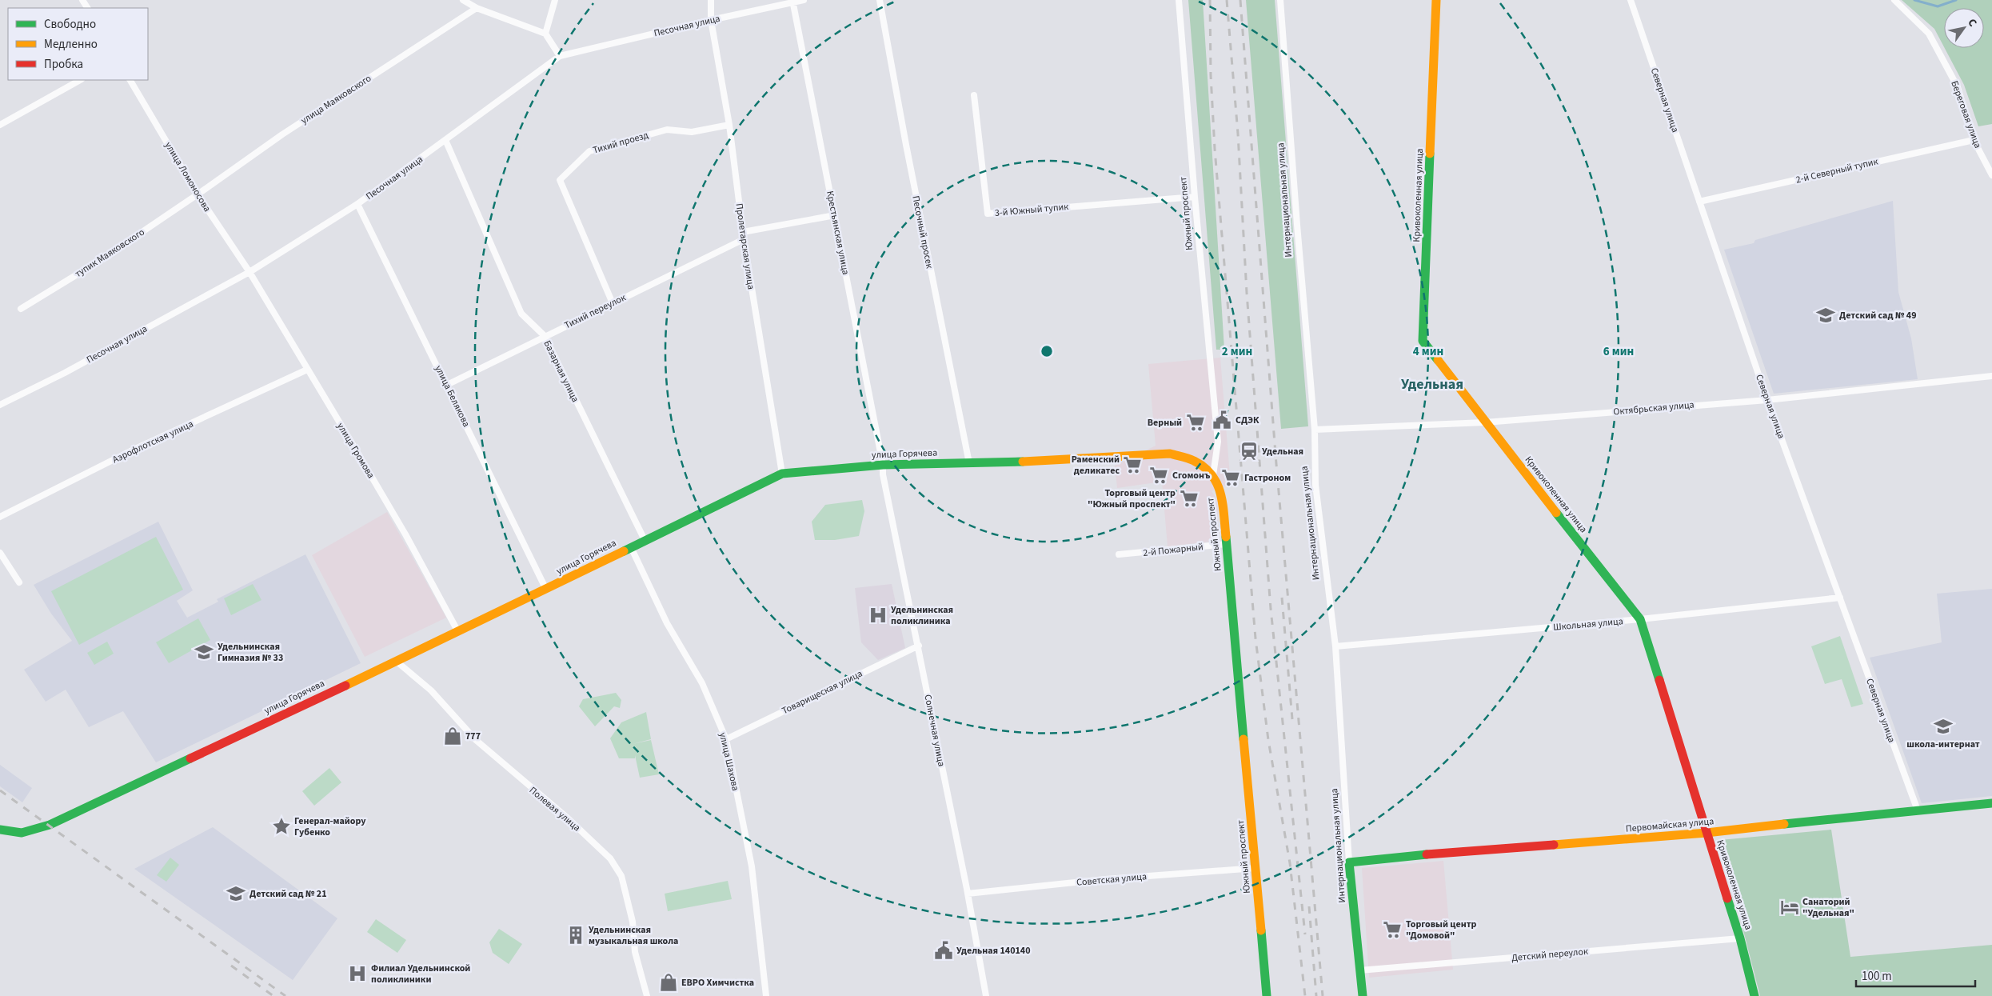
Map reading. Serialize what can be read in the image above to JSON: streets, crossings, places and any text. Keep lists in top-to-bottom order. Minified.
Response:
{"streets":{"main road":["Кривоколенная улица","Интернациональная улица","Южный проспект","улица Горячева","Первомайская улица"],"street":["Песочная улица","улица Маяковского","Северная улица","Береговая улица","Тихий проезд","2-й Северный тупик","улица Ломоносова","3-й Южный тупик","Песочный просек","Крестьянская улица","Пролетарская улица","тупик Маяковского","Тихий переулок","Базарная улица","улица Белякова","Октябрьская улица","Аэрофлотская улица","улица Громова","2-й Пожарный","Школьная улица","Товарищеская улица","Солнечная улица","улица Шахова","Полевая улица","Советская улица","Детский переулок"]},"crossings":[["Песочная улица","улица Ломоносова"],["Песочная улица","Крестьянская улица"],["Песочная улица","Пролетарская улица"],["Песочная улица","Базарная улица"],["Песочная улица","улица Белякова"],["Песочная улица","улица Громова"],["улица Маяковского","улица Ломоносова"],["улица Маяковского","тупик Маяковского"],["Северная улица","2-й Северный тупик"],["Северная улица","Октябрьская улица"],["Северная улица","Школьная улица"],["Северная улица","Первомайская улица"],["Береговая улица","2-й Северный тупик"],["Тихий проезд","Пролетарская улица"],["Тихий проезд","Тихий переулок"],["улица Ломоносова","тупик Маяковского"],["улица Ломоносова","улица Громова"],["Кривоколенная улица","Октябрьская улица"],["Кривоколенная улица","Школьная улица"],["Кривоколенная улица","Первомайская улица"],["Кривоколенная улица","Детский переулок"],["Интернациональная улица","Октябрьская улица"],["Интернациональная улица","Школьная улица"],["Интернациональная улица","Первомайская улица"],["Интернациональная улица","Детский переулок"],["3-й Южный тупик","Южный проспект"],["Южный проспект","улица Горячева"],["Южный проспект","2-й Пожарный"],["Южный проспект","Советская улица"],["Песочный просек","улица Горячева"],["Крестьянская улица","Тихий переулок"],["Крестьянская улица","улица Горячева"],["Крестьянская улица","Солнечная улица"],["Пролетарская улица","Тихий переулок"],["Пролетарская улица","улица Горячева"],["Тихий переулок","Базарная улица"],["Тихий переулок","улица Белякова"],["Базарная улица","улица Горячева"],["улица Белякова","улица Горячева"],["Аэрофлотская улица","улица Громова"],["улица Громова","улица Горячева"],["улица Горячева","Солнечная улица"],["улица Горячева","улица Шахова"],["улица Горячева","Полевая улица"],["Товарищеская улица","Солнечная улица"],["Товарищеская улица","улица Шахова"],["Солнечная улица","Советская улица"]],"districts":["Удельная"],"places":{"school or university":["Детский сад № 49","Удельнинская Гимназия № 33","школа-интернат","Детский сад № 21"],"public building":["СДЭК","Удельная 140140"],"supermarket":["Верный","Раменский деликатес","Сгомонъ","Гастроном","Торговый центр \"Южный проспект\"","Торговый центр \"Домовой\""],"station":["Удельная"],"hospital":["Удельнинская поликлиника","Филиал Удельнинской поликлиники"],"shop":["777","ЕВРО Химчистка"],"place":["Генерал-майору Губенко"],"hotel":["Санаторий \"Удельная\""],"building":["Удельнинская музыкальная школа"]},"legend":["Свободно","Медленно","Пробка"],"scale_bar":"100 m","north":"top right","rings":["2 мин","4 мин","6 мин"]}
